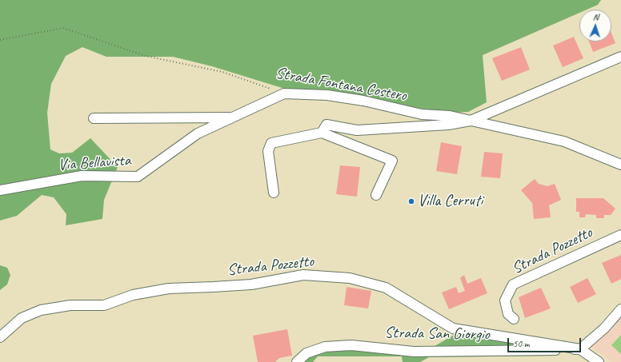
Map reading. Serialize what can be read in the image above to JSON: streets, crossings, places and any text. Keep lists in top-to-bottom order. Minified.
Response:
{"streets":{"street":["Strada Fontana Costero","Via Bellavista","Strada Pozzetto","Strada San Giorgio"]},"crossings":[["Strada Fontana Costero","Via Bellavista"],["Strada Pozzetto","Strada San Giorgio"]],"places":["Villa Cerruti"],"scale_bar":"50 m","north":"top"}
